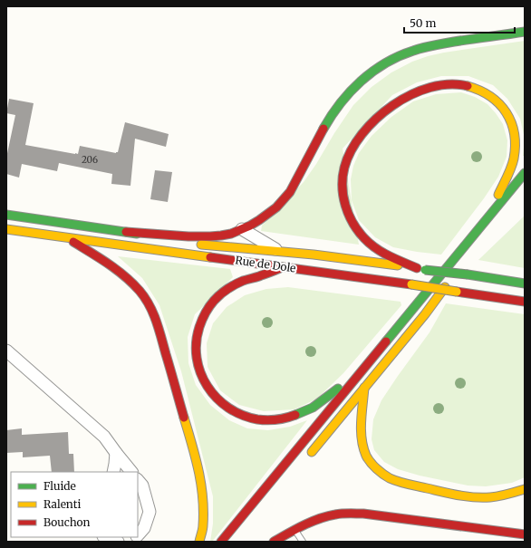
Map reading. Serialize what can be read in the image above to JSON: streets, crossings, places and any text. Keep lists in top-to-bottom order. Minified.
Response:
{"streets":{"main road":["Rue de Dole"]},"house_numbers":["206"],"legend":["Fluide","Ralenti","Bouchon"],"scale_bar":"50 m"}
